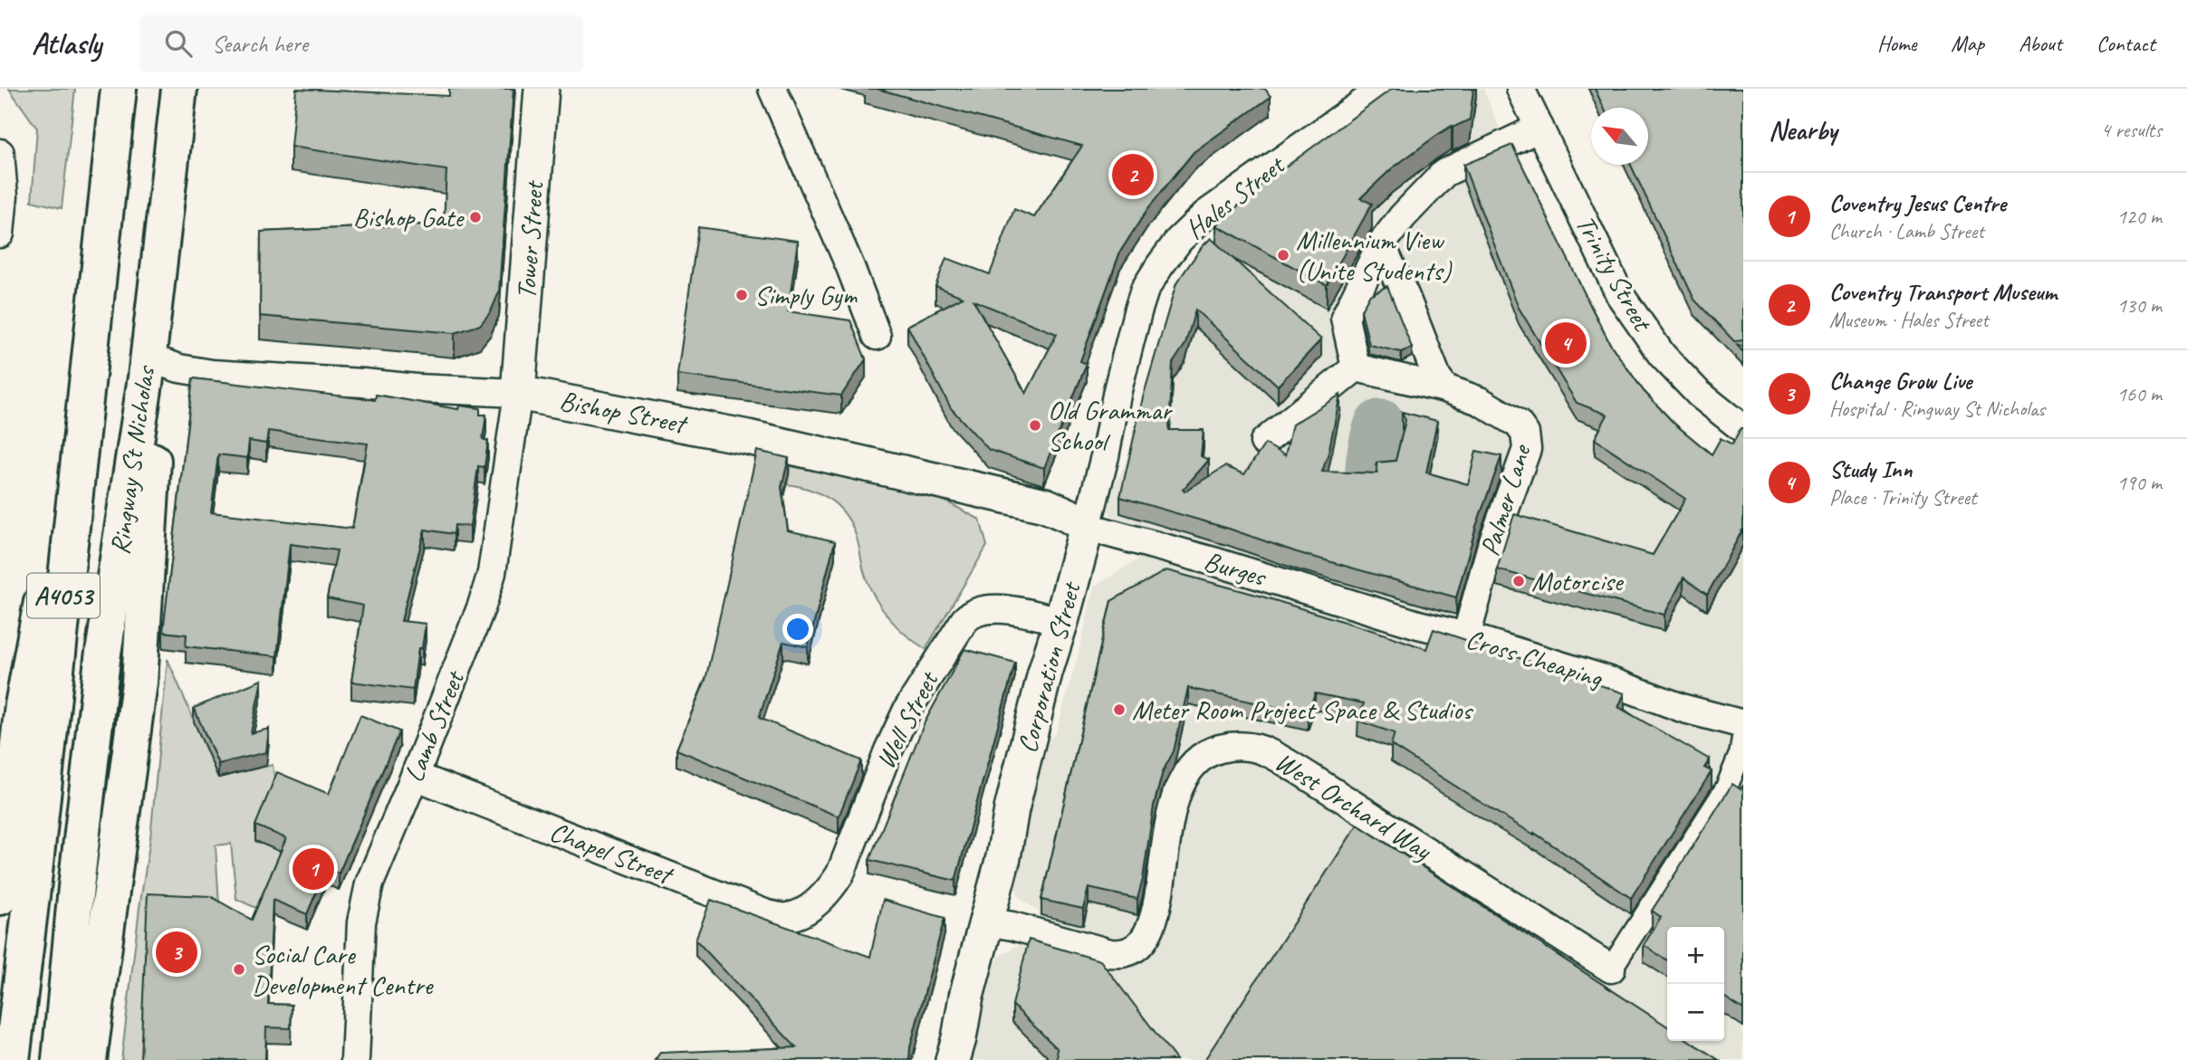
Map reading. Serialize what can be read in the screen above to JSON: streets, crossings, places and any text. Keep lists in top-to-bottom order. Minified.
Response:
{"streets":{"highway":["Ringway St Nicholas","A4053"],"street":["Hales Street","Tower Street","Trinity Street","Bishop Street","Palmer Lane","Burges","Cross Cheaping","Corporation Street","Well Street","Lamb Street","West Orchard Way","Chapel Street"]},"crossings":[["Hales Street","Bishop Street"],["Hales Street","Burges"],["Hales Street","Corporation Street"],["Tower Street","Bishop Street"],["Tower Street","Lamb Street"],["Bishop Street","Ringway St Nicholas"],["Bishop Street","Burges"],["Bishop Street","Corporation Street"],["Bishop Street","Lamb Street"],["Palmer Lane","Cross Cheaping"],["Burges","Cross Cheaping"],["Burges","Corporation Street"],["Corporation Street","Well Street"],["Corporation Street","West Orchard Way"],["Well Street","Chapel Street"],["Lamb Street","Chapel Street"]],"places":["Bishop Gate","Millennium View (Unite Students)","Simply Gym","Old Grammar School","Motorcise","Meter Room Project Space & Studios","Social Care Development Centre"],"north":"top left","page":{"header":"Atlasly","search":"Search here","nav":["Home","Map","About","Contact"],"heading":["Nearby","4 results"],"pins":["2","4","1","3"],"list":[{"mark":"1","name":"Coventry Jesus Centre","note":"Church · Lamb Street","value":"120 m"},{"mark":"2","name":"Coventry Transport Museum","note":"Museum · Hales Street","value":"130 m"},{"mark":"3","name":"Change Grow Live","note":"Hospital · Ringway St Nicholas","value":"160 m"},{"mark":"4","name":"Study Inn","note":"Place · Trinity Street","value":"190 m"}],"map_buttons":["+","−"]}}
